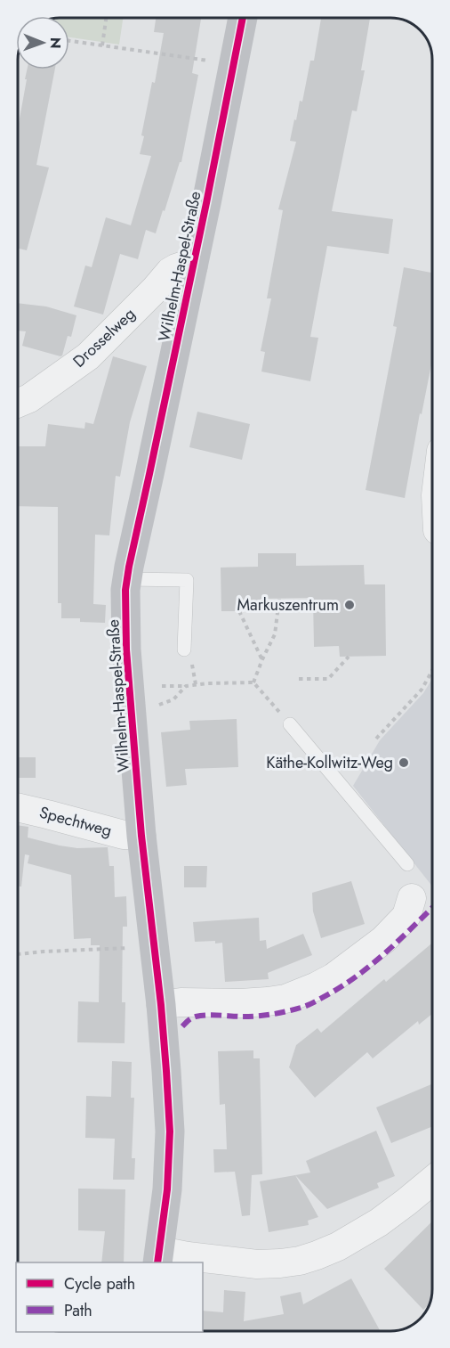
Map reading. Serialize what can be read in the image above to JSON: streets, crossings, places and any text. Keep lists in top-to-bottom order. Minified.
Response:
{"streets":{"street":["Wilhelm-Haspel-Straße","Drosselweg","Spechtweg"]},"crossings":[["Wilhelm-Haspel-Straße","Drosselweg"],["Wilhelm-Haspel-Straße","Spechtweg"]],"places":["Markuszentrum","Käthe-Kollwitz-Weg"],"legend":["Cycle path","Path"],"north":"right"}
